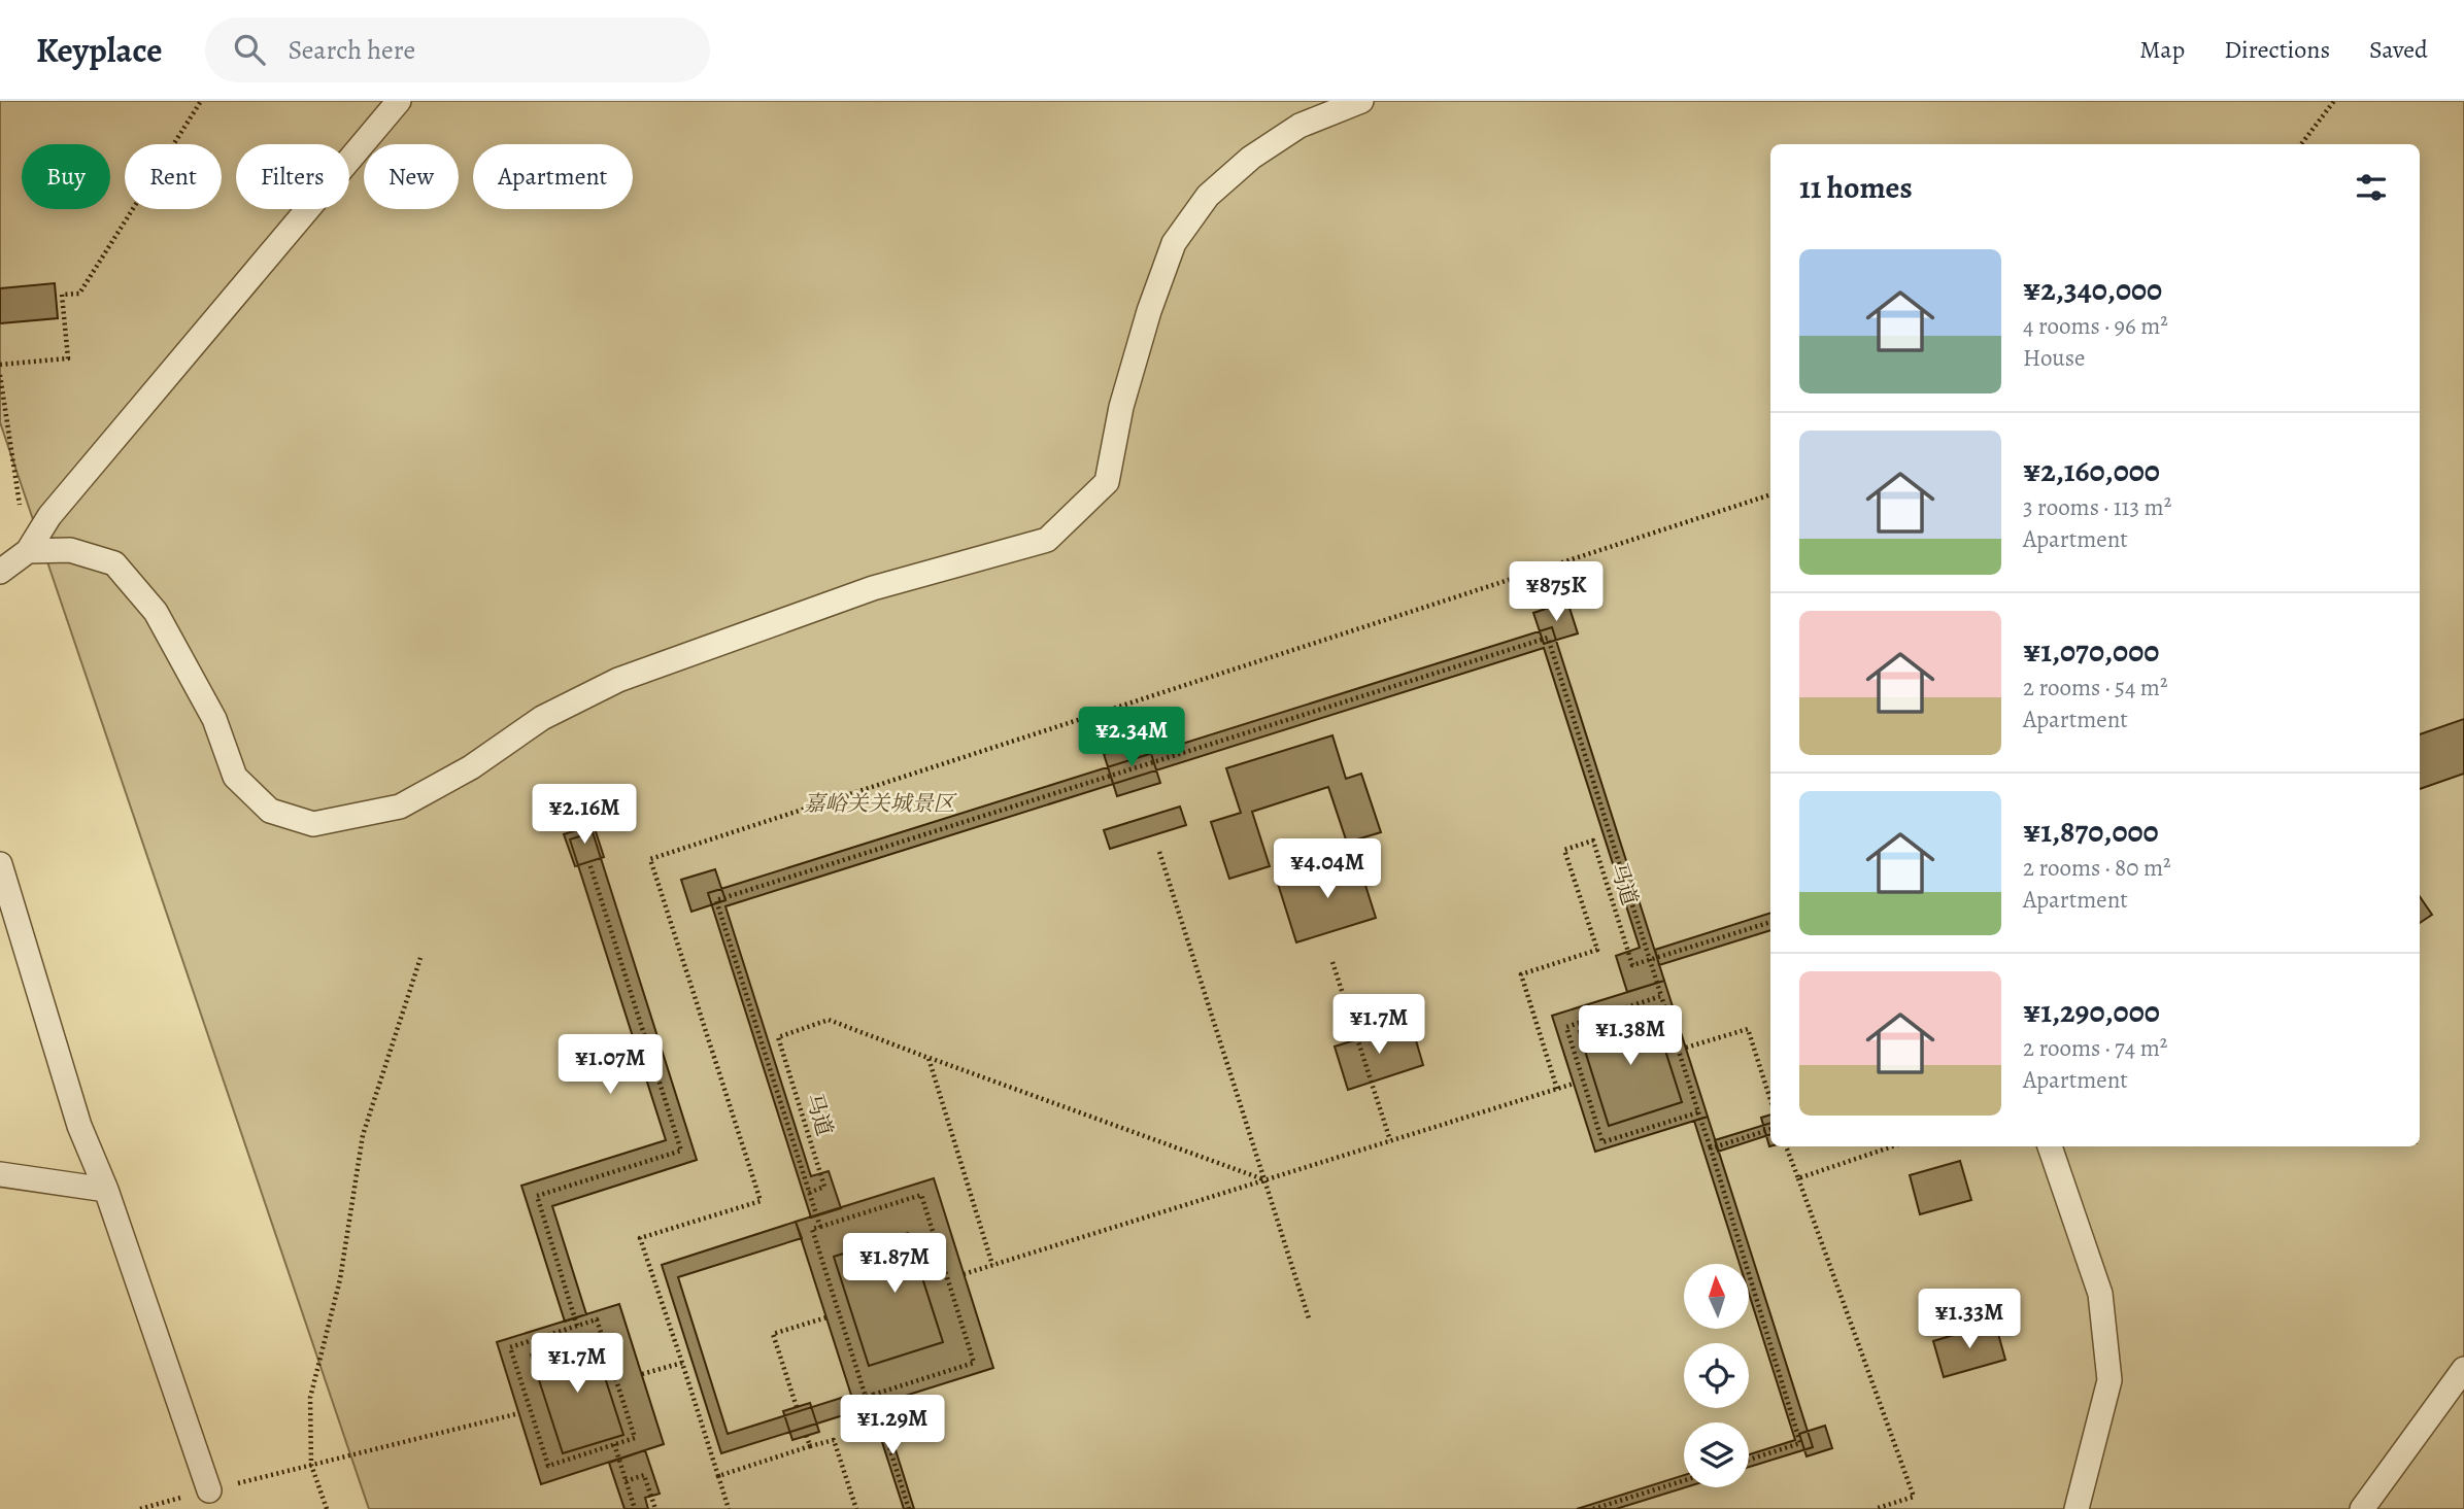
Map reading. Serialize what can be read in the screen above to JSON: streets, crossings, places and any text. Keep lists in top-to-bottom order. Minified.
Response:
{"streets":{"path":["马道"]},"parks":["嘉峪关关城景区"],"north":"top","page":{"header":"Keyplace","search":"Search here","nav":["Map","Directions","Saved"],"chip":["Buy","Rent","Filters","New","Apartment"],"heading":"11 homes","list":[{"name":"¥2,340,000","note":"4 rooms · 96 m² · House"},{"name":"¥2,160,000","note":"3 rooms · 113 m² · Apartment"},{"name":"¥1,070,000","note":"2 rooms · 54 m² · Apartment"},{"name":"¥1,870,000","note":"2 rooms · 80 m² · Apartment"},{"name":"¥1,290,000","note":"2 rooms · 74 m² · Apartment"}],"price":["¥875K","¥2.34M","¥2.16M","¥4.04M","¥1.7M","¥1.38M","¥1.07M","¥1.87M","¥1.33M","¥1.7M","¥1.29M"]}}
